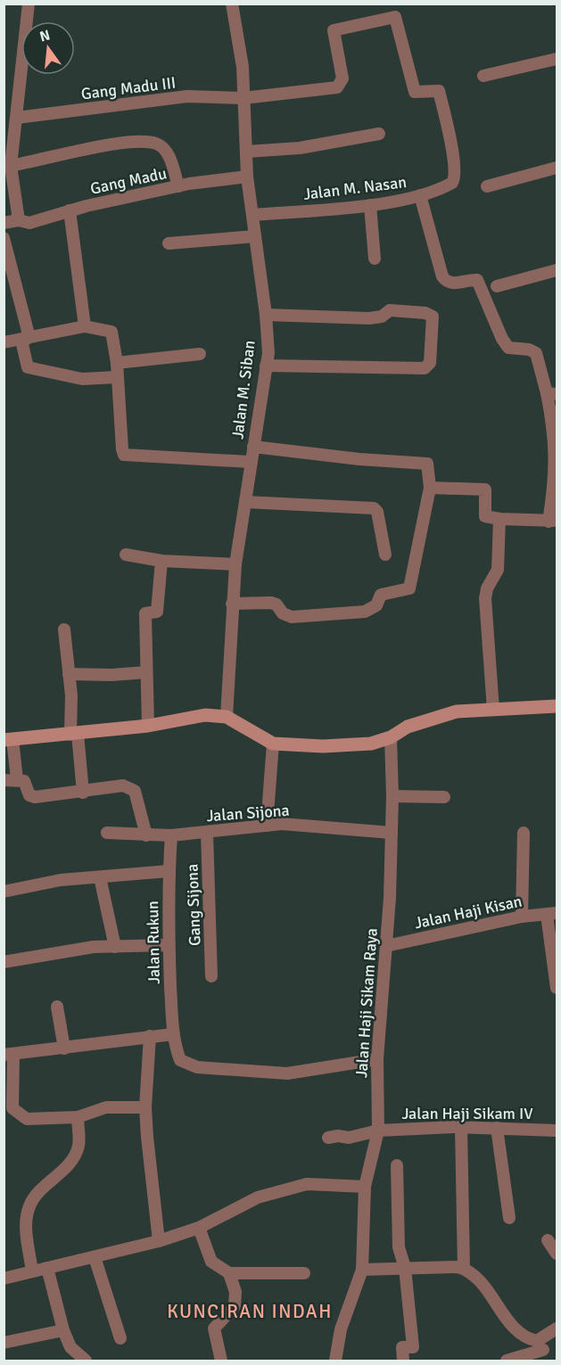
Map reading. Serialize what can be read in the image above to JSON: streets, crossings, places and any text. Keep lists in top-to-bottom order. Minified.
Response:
{"streets":{"street":["Gang Madu III","Gang Madu","Jalan M. Nasan","Jalan M. Siban","Jalan Sijona","Gang Sijona","Jalan Haji Kisan","Jalan Rukun","Jalan Haji Sikam Raya","Jalan Haji Sikam IV"]},"crossings":[["Gang Madu III","Jalan M. Nasan"],["Gang Madu III","Jalan M. Siban"],["Gang Madu","Jalan M. Siban"],["Jalan M. Nasan","Jalan M. Siban"],["Jalan Sijona","Gang Sijona"],["Jalan Sijona","Jalan Rukun"],["Jalan Sijona","Jalan Haji Sikam Raya"],["Jalan Haji Kisan","Jalan Haji Sikam Raya"],["Jalan Rukun","Jalan Haji Sikam Raya"],["Jalan Haji Sikam Raya","Jalan Haji Sikam IV"]],"districts":["KUNCIRAN INDAH"],"north":"top"}
